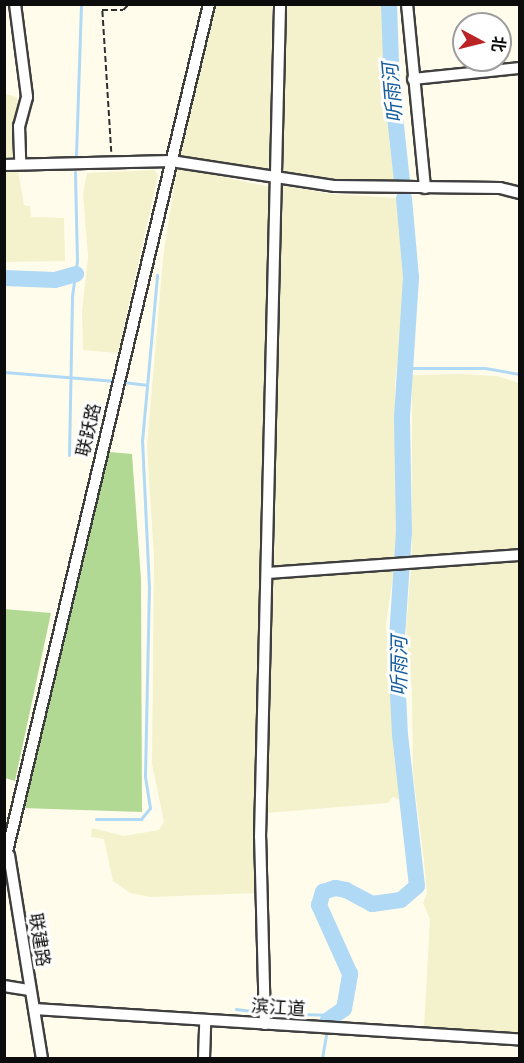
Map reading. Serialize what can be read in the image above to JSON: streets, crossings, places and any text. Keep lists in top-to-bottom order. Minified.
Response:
{"streets":{"street":["联跃路","联建路","滨江道"]},"crossings":[["联跃路","联建路"],["联建路","滨江道"]],"water":["听雨河"],"north":"right"}
